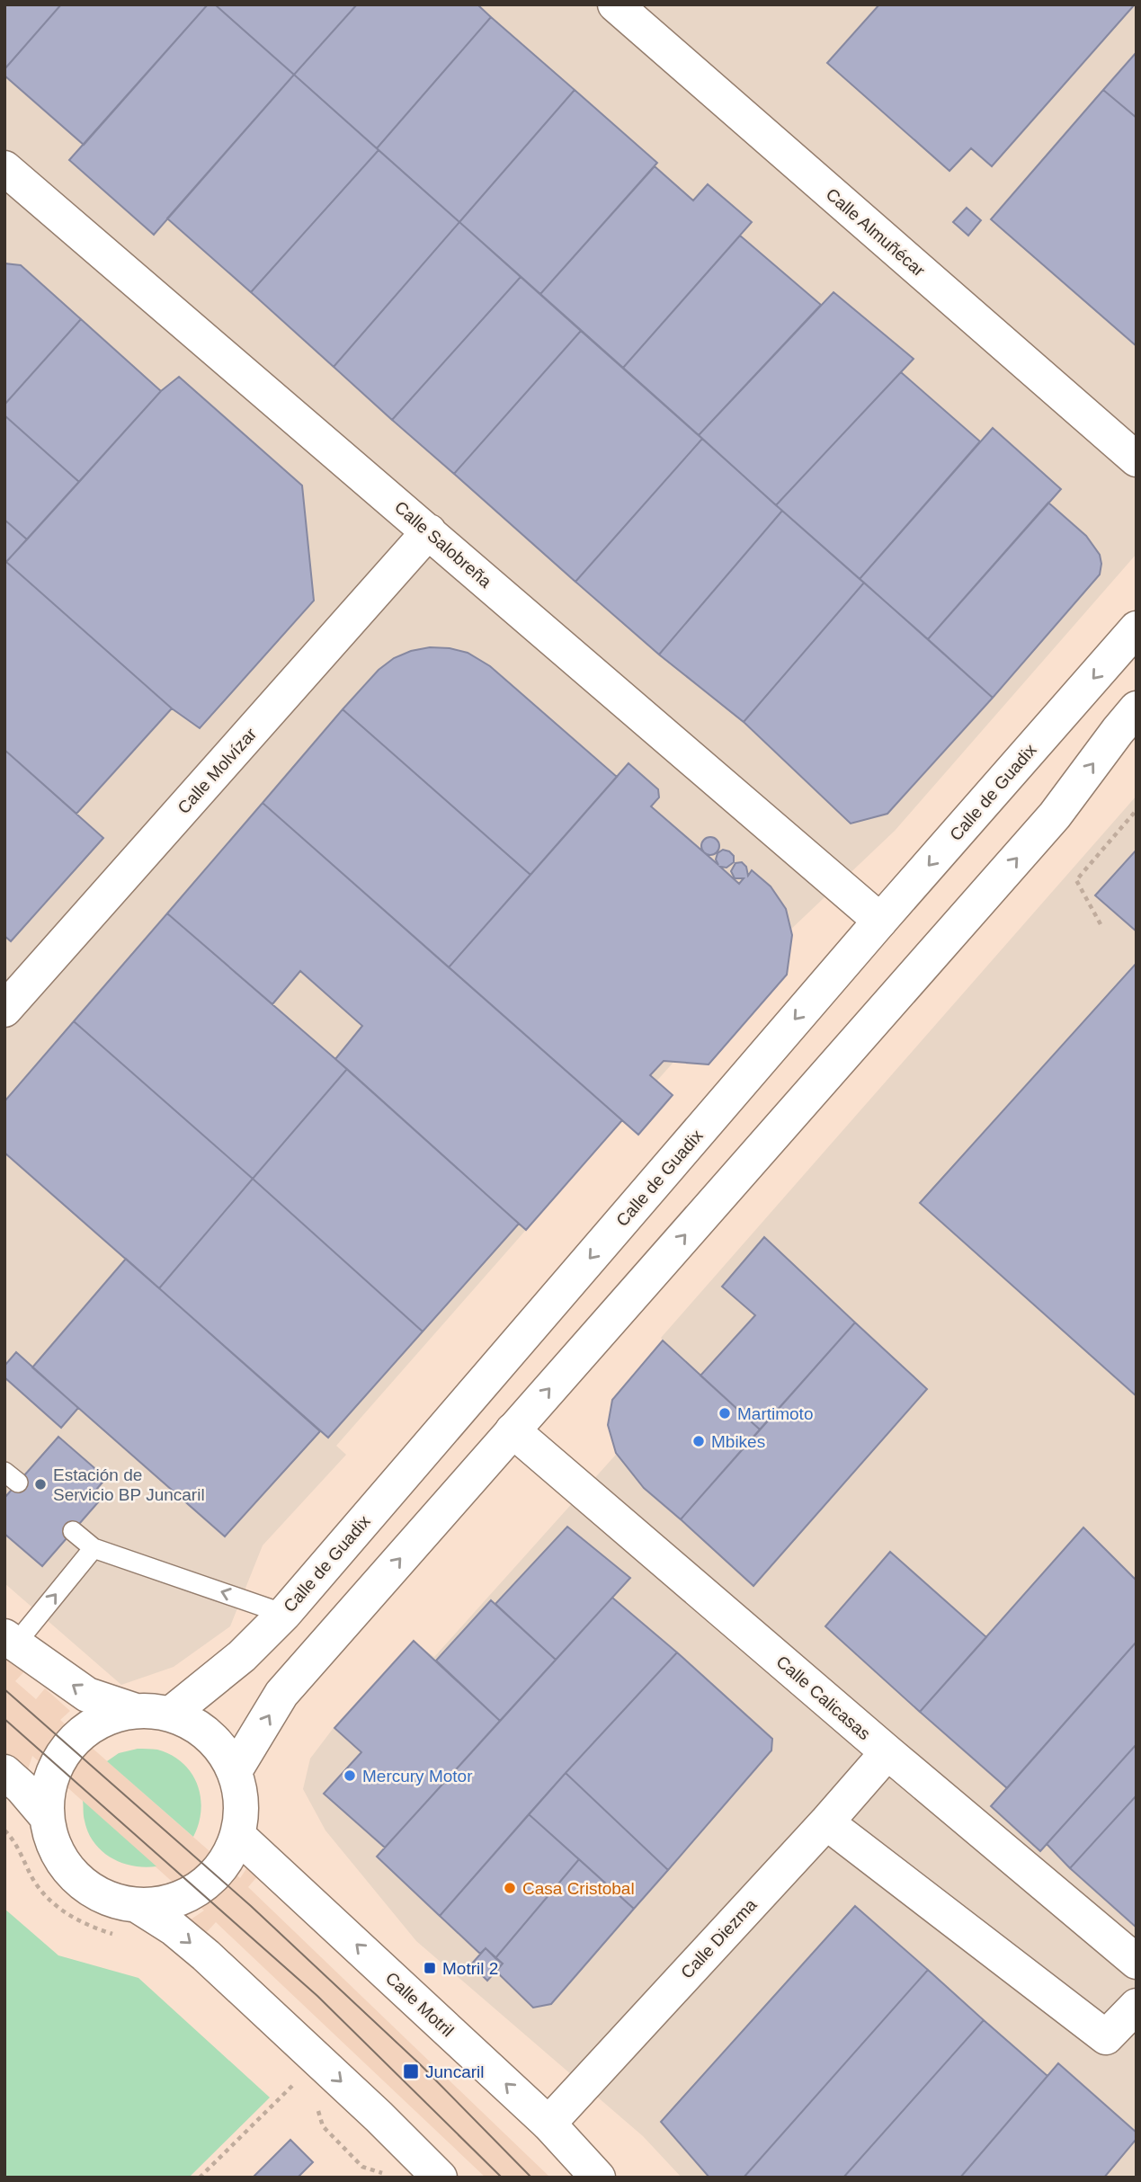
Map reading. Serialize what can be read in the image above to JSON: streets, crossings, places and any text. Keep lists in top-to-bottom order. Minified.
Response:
{"streets":{"street":["Calle Almuñécar","Calle Salobreña","Calle Molvízar","Calle de Guadix","Calle Calicasas","Calle Diezma","Calle Motril"]},"crossings":[["Calle Salobreña","Calle Molvízar"],["Calle Salobreña","Calle de Guadix"],["Calle de Guadix","Calle Motril"],["Calle Calicasas","Calle Diezma"],["Calle Diezma","Calle Motril"]],"places":{"other":["Martimoto","Mbikes","Estación de Servicio BP Juncaril","Mercury Motor","Casa Cristobal"],"transit":["Motril 2","Juncaril"]}}
